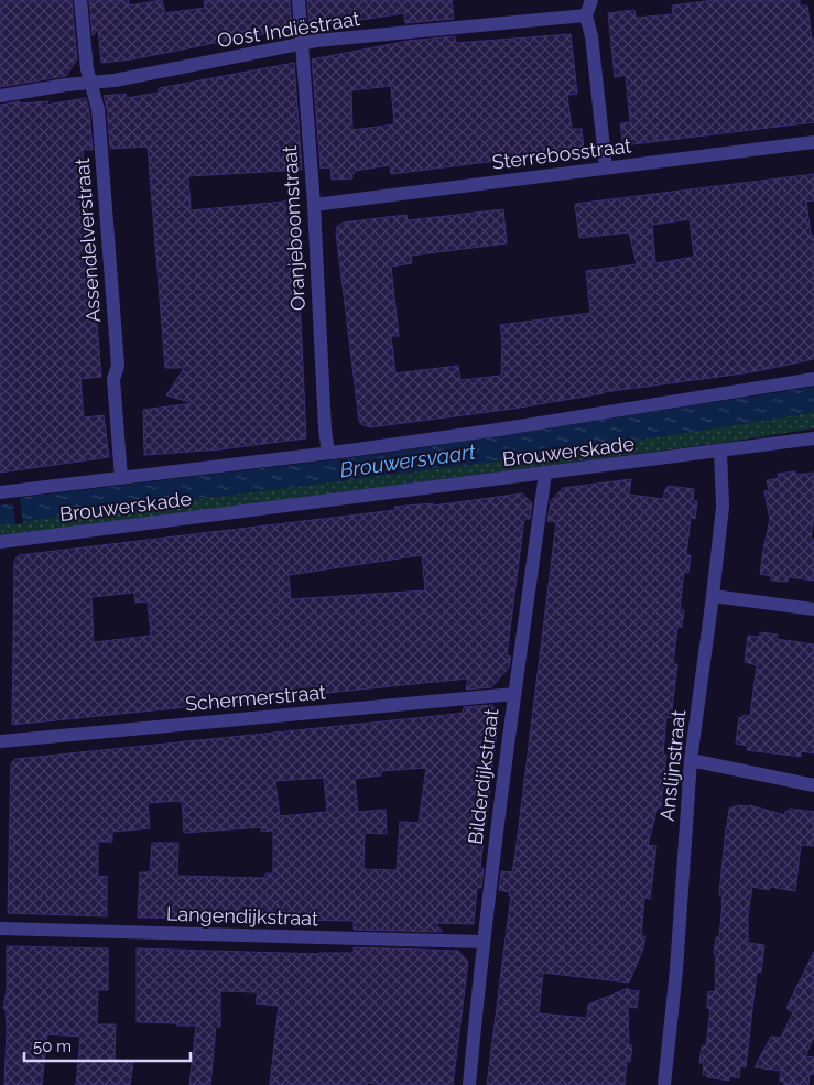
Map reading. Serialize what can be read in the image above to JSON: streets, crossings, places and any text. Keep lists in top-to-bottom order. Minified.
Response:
{"streets":{"street":["Oost Indiëstraat","Sterrebosstraat","Oranjeboomstraat","Assendelverstraat","Brouwerskade","Schermerstraat","Anslijnstraat","Bilderdijkstraat","Langendijkstraat"]},"crossings":[["Oost Indiëstraat","Oranjeboomstraat"],["Oost Indiëstraat","Assendelverstraat"],["Sterrebosstraat","Oranjeboomstraat"],["Brouwerskade","Anslijnstraat"],["Brouwerskade","Bilderdijkstraat"],["Schermerstraat","Bilderdijkstraat"],["Bilderdijkstraat","Langendijkstraat"]],"water":["Brouwersvaart"],"scale_bar":"50 m"}
